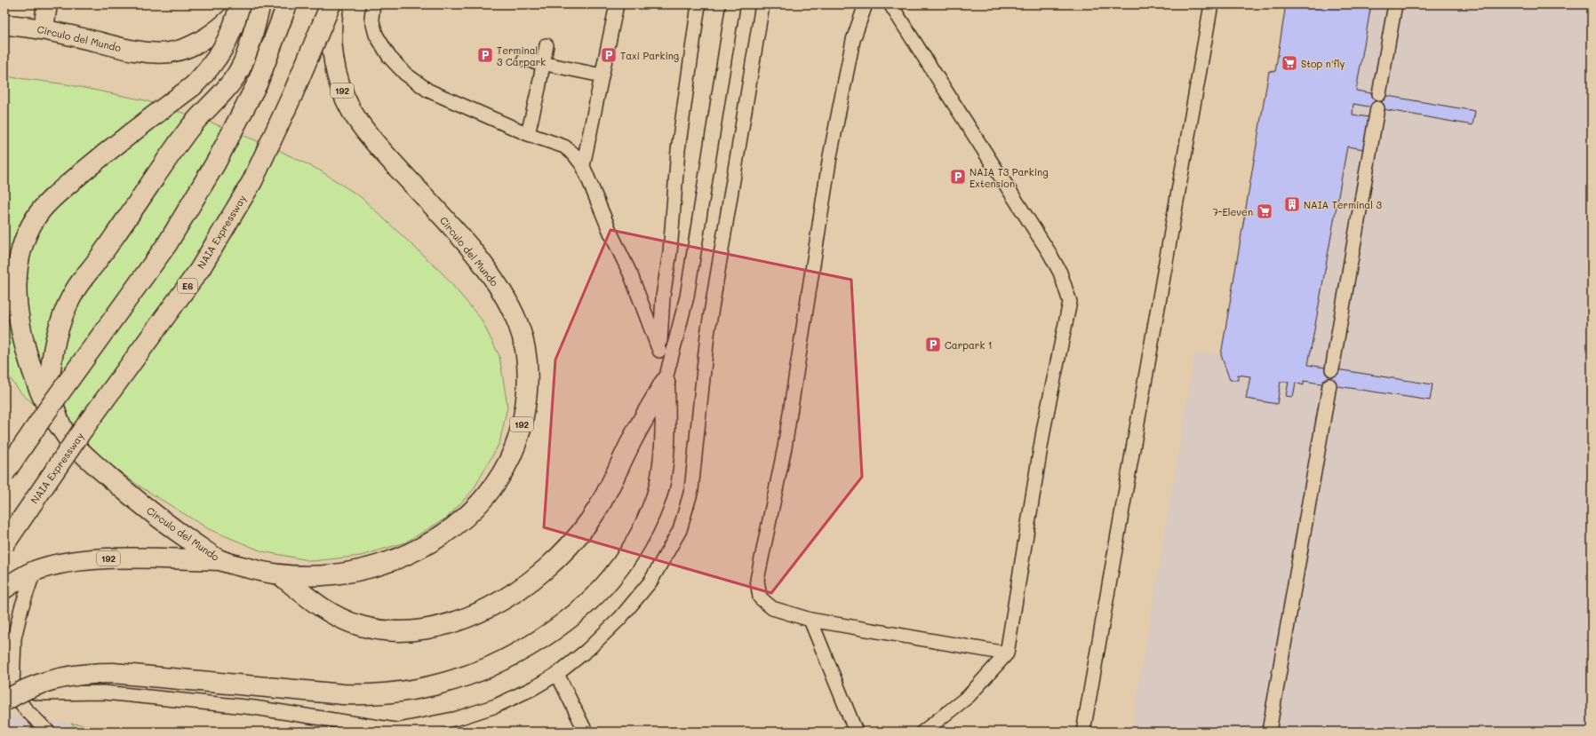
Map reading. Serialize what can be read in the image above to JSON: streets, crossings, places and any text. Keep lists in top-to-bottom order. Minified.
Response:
{"streets":{"main road":["Circulo del Mundo","192","NAIA Expressway","E6"]},"crossings":[["Circulo del Mundo","192"],["Circulo del Mundo","NAIA Expressway"]],"places":{"parking":["Terminal 3 Carpark","Taxi Parking","NAIA T3 Parking Extension","Carpark 1"],"supermarket":["Stop n'fly","7-Eleven"],"building":["NAIA Terminal 3"]}}
